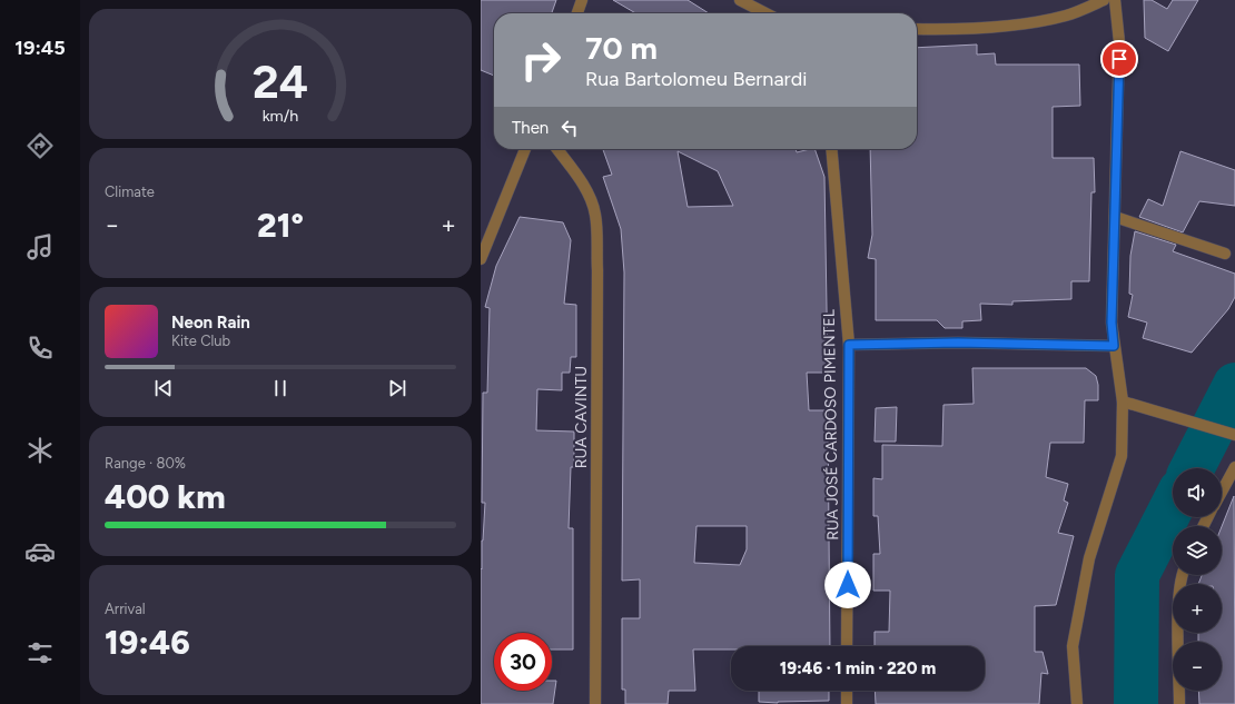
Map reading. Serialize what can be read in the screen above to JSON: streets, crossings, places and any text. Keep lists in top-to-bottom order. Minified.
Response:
{"streets":{"street":["RUA CAVINTU","RUA JOSÉ CARDOSO PIMENTEL"]},"page":{"tabs":"19:45","turn":["70 m","Rua Bartolomeu Bernardi"],"then":"Then","tile":["Climate",["Range · 80%","400 km"],["Arrival","19:46"]],"heat":["−","21°","+"],"song":["Neon Rain","Kite Club"],"map_buttons":["+","−"],"limit":"30","trip":"19:46 · 1 min · 220 m","gauge":["24","km/h"]}}
